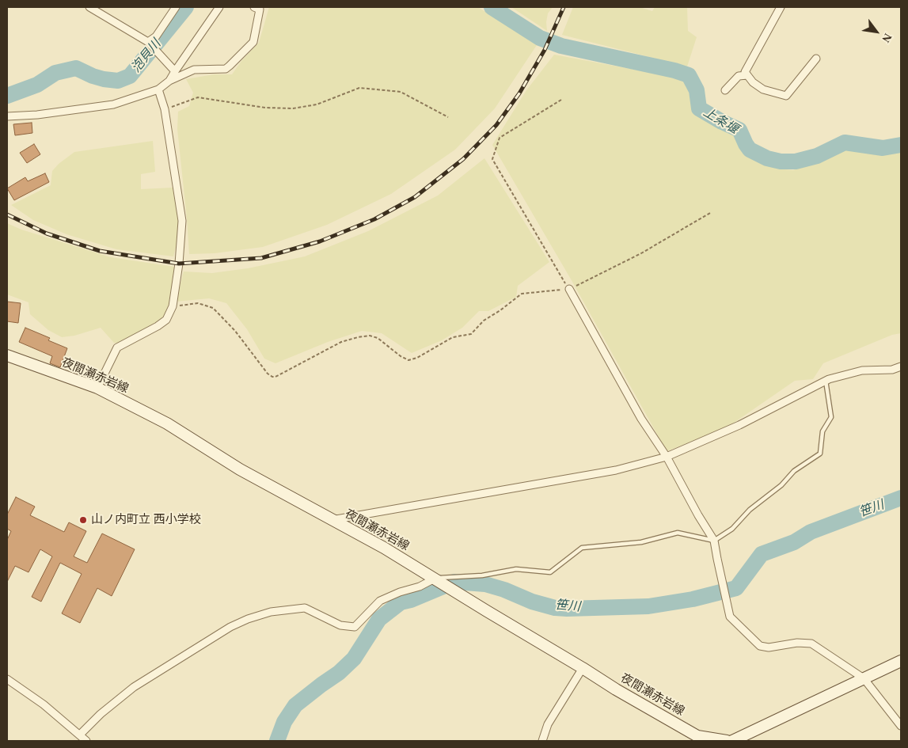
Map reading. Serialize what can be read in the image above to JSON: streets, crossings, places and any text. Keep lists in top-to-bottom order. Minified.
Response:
{"streets":{"main road":["夜間瀬赤岩線"]},"water":["泡貝川","上条堰","笹川"],"places":["山ノ内町立 西小学校"],"north":"bottom right"}
